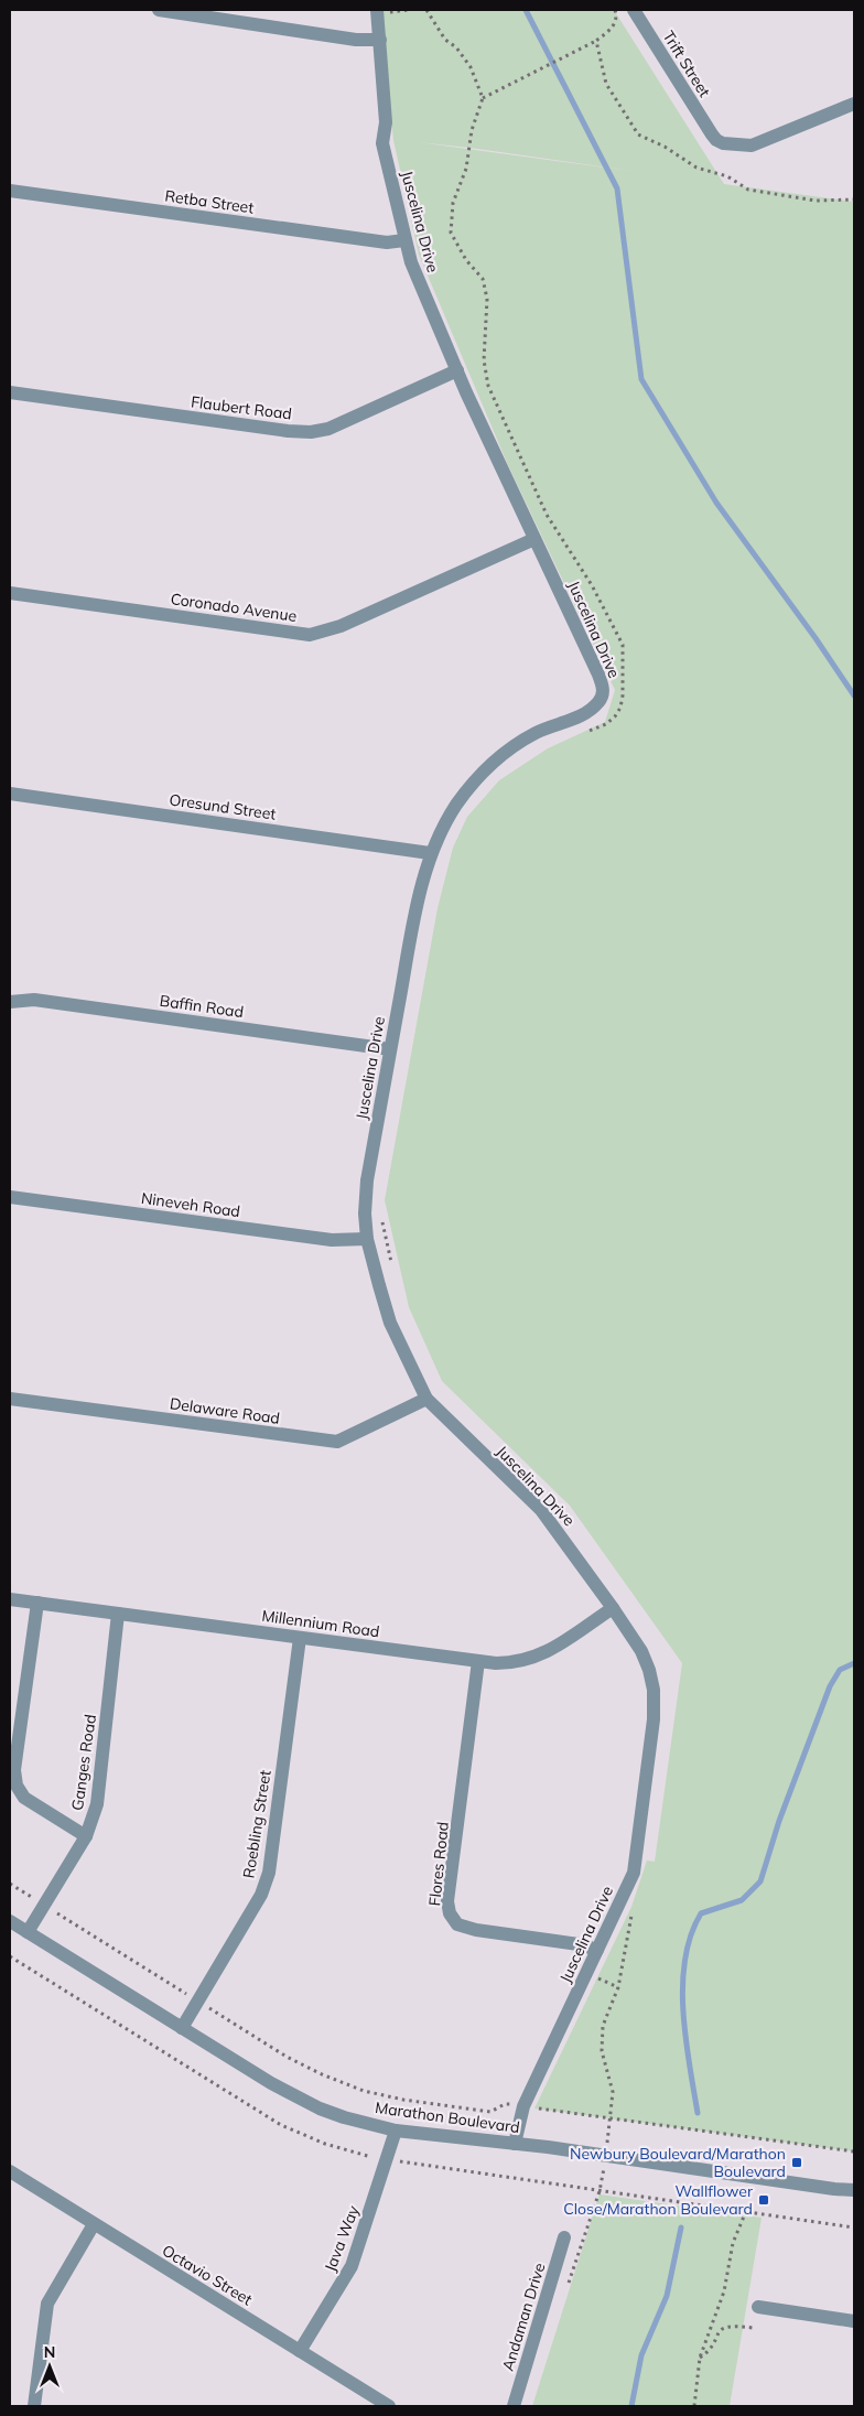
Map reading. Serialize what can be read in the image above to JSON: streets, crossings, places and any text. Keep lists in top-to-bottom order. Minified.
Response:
{"streets":{"street":["Trift Street","Retba Street","Juscelina Drive","Flaubert Road","Coronado Avenue","Oresund Street","Baffin Road","Nineveh Road","Delaware Road","Millennium Road","Ganges Road","Roebling Street","Flores Road","Marathon Boulevard","Java Way","Octavio Street","Andaman Drive"]},"crossings":[["Retba Street","Juscelina Drive"],["Juscelina Drive","Flaubert Road"],["Juscelina Drive","Coronado Avenue"],["Juscelina Drive","Oresund Street"],["Juscelina Drive","Baffin Road"],["Juscelina Drive","Nineveh Road"],["Juscelina Drive","Delaware Road"],["Juscelina Drive","Millennium Road"],["Juscelina Drive","Flores Road"],["Juscelina Drive","Marathon Boulevard"],["Millennium Road","Ganges Road"],["Millennium Road","Roebling Street"],["Millennium Road","Flores Road"],["Ganges Road","Marathon Boulevard"],["Roebling Street","Marathon Boulevard"],["Marathon Boulevard","Java Way"],["Java Way","Octavio Street"]],"places":{"transit":["Newbury Boulevard/Marathon Boulevard","Wallflower Close/Marathon Boulevard"]},"north":"top"}
